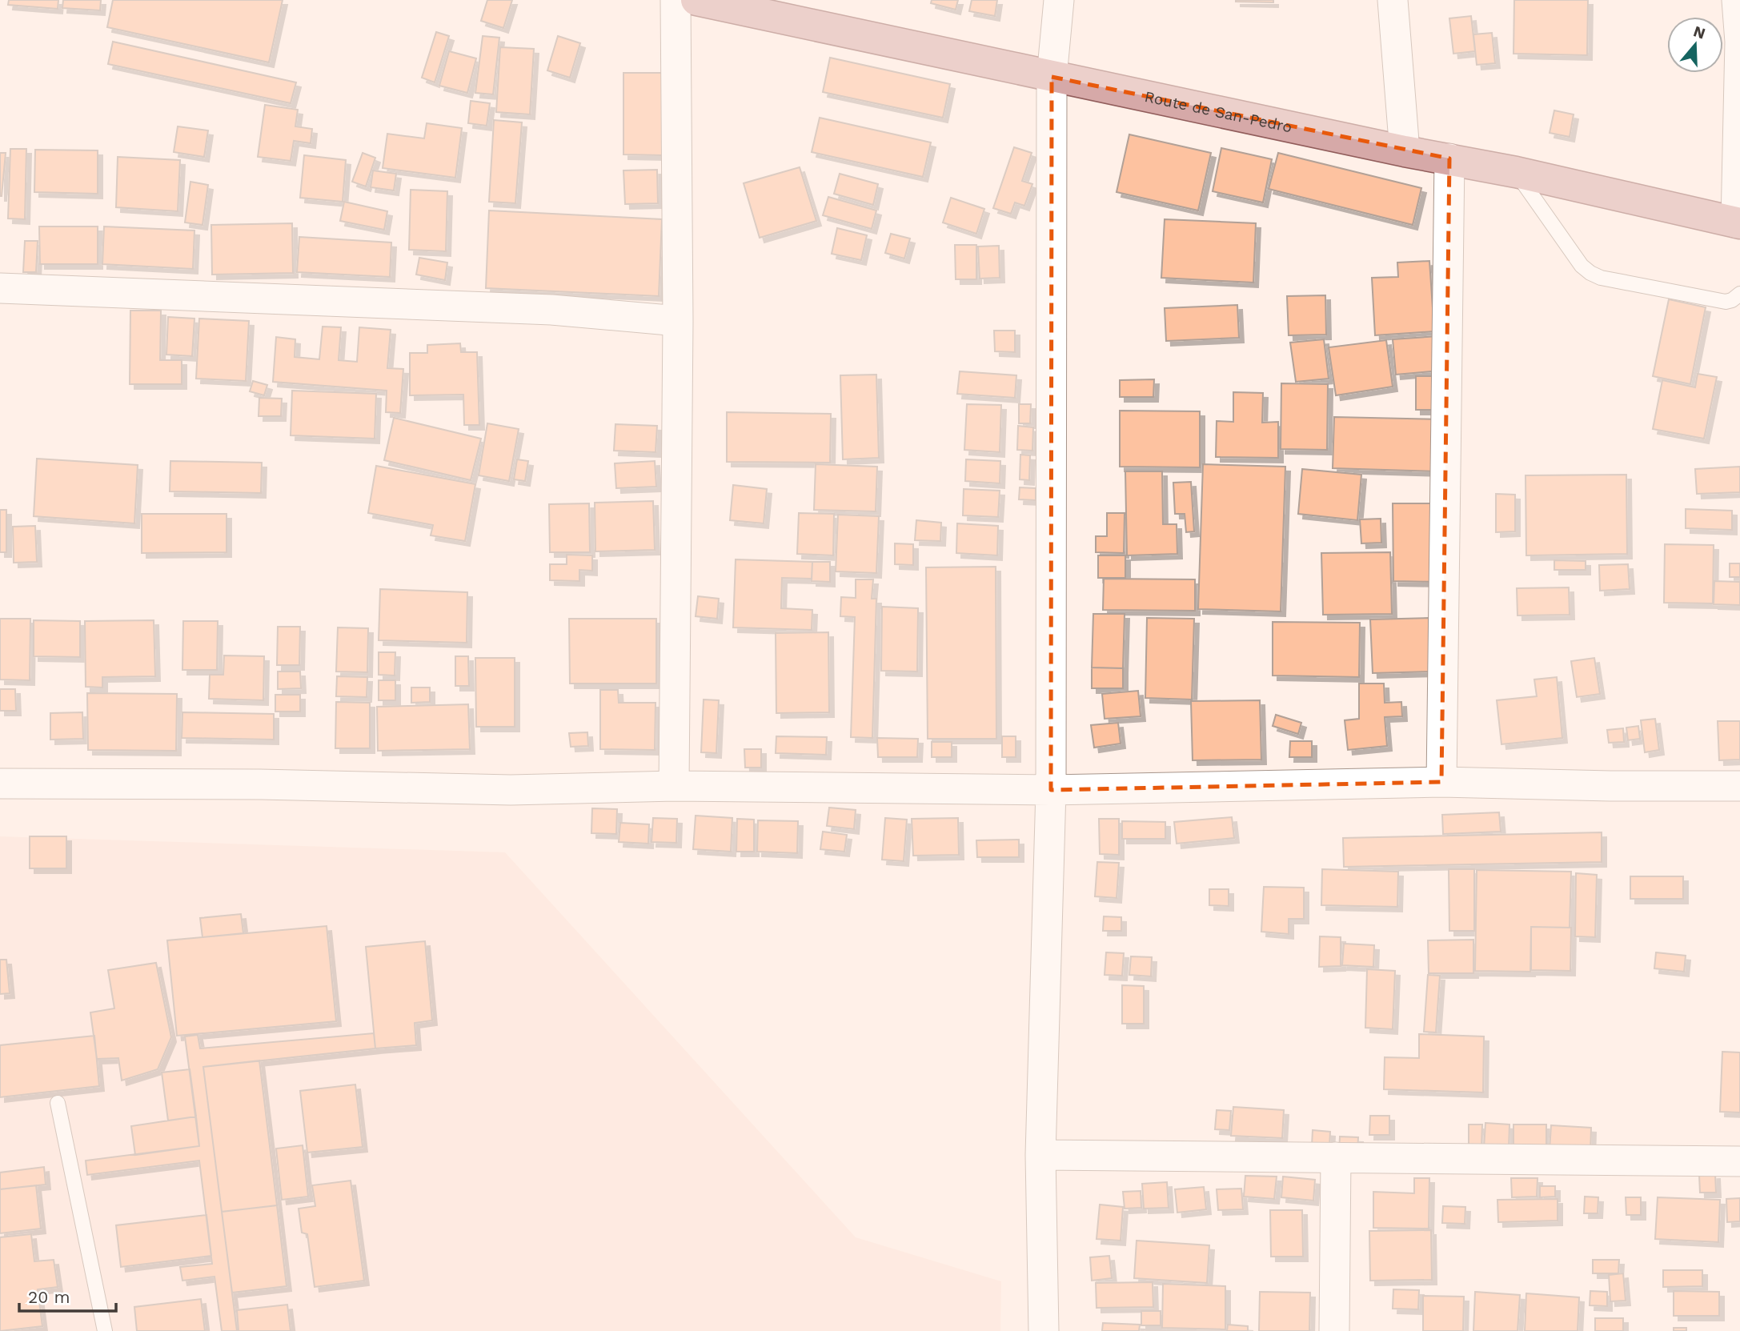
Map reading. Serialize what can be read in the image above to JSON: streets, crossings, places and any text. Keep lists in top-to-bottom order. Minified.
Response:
{"streets":{"main road":["Route de San-Pedro"]},"scale_bar":"20 m","north":"top"}
